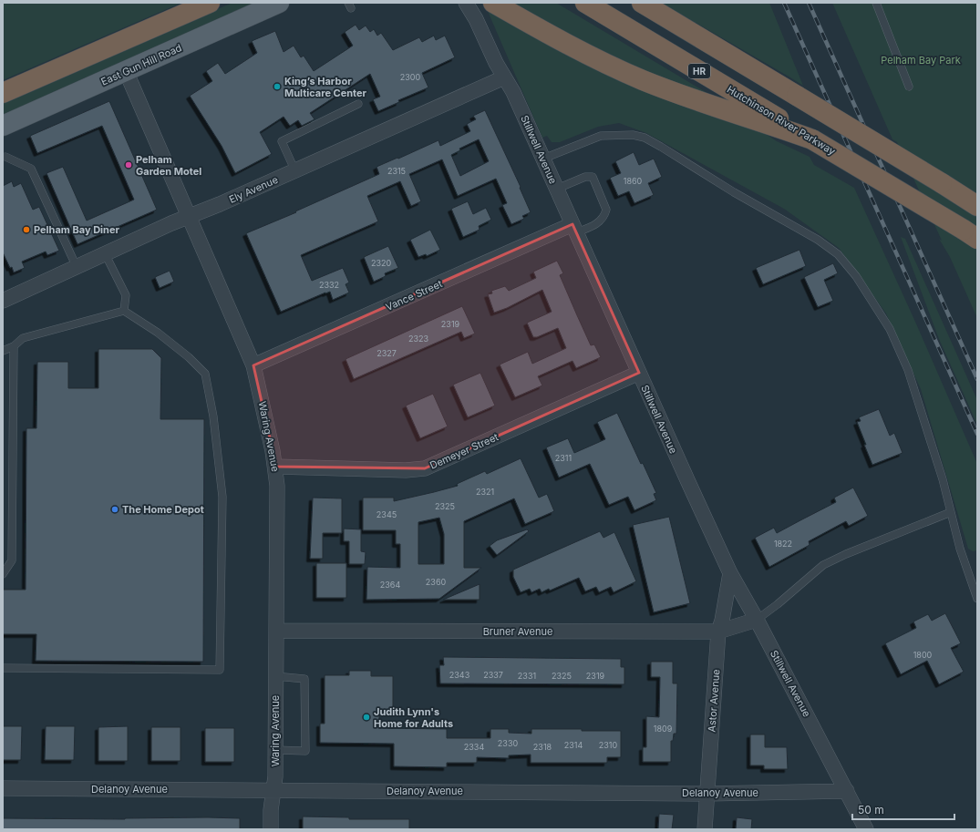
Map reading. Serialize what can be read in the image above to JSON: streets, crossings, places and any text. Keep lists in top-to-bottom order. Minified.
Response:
{"streets":{"highway":["HR","Hutchinson River Parkway"],"main road":["East Gun Hill Road"],"street":["Stillwell Avenue","Ely Avenue","Vance Street","Waring Avenue","Demeyer Street","Bruner Avenue","Astor Avenue","Delanoy Avenue"]},"crossings":[["East Gun Hill Road","Waring Avenue"],["Stillwell Avenue","Ely Avenue"],["Stillwell Avenue","Vance Street"],["Stillwell Avenue","Demeyer Street"],["Stillwell Avenue","Bruner Avenue"],["Stillwell Avenue","Astor Avenue"],["Stillwell Avenue","Delanoy Avenue"],["Ely Avenue","Waring Avenue"],["Vance Street","Waring Avenue"],["Waring Avenue","Demeyer Street"],["Waring Avenue","Bruner Avenue"],["Waring Avenue","Delanoy Avenue"],["Bruner Avenue","Astor Avenue"],["Astor Avenue","Delanoy Avenue"]],"parks":["Pelham Bay Park"],"places":["King’s Harbor Multicare Center","Pelham Garden Motel","Pelham Bay Diner","The Home Depot","Judith Lynn's Home for Adults"],"house_numbers":["2300","2315","1860","2320","2332","2319","2323","2327","2311","2321","2325","2345","1822","2360","2364","1800","2343","2337","2331","2325","2319","1809","2330","2314","2310","2334","2318"],"scale_bar":"50 m"}
